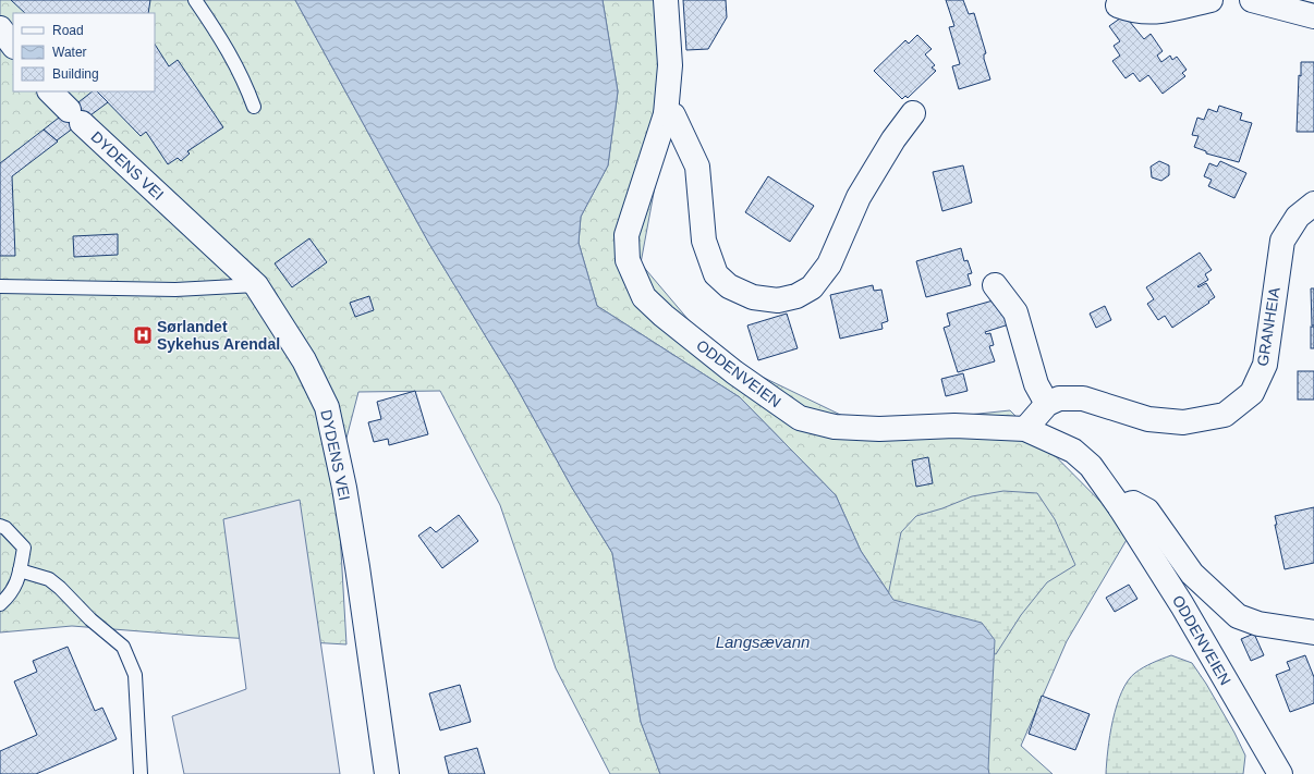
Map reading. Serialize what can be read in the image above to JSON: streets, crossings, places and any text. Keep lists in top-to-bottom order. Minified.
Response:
{"streets":{"street":["DYDENS VEI","GRANHEIA","ODDENVEIEN"]},"water":["Langsævann"],"places":{"hospital":["Sørlandet Sykehus Arendal"]},"legend":["Road","Water","Building"]}
